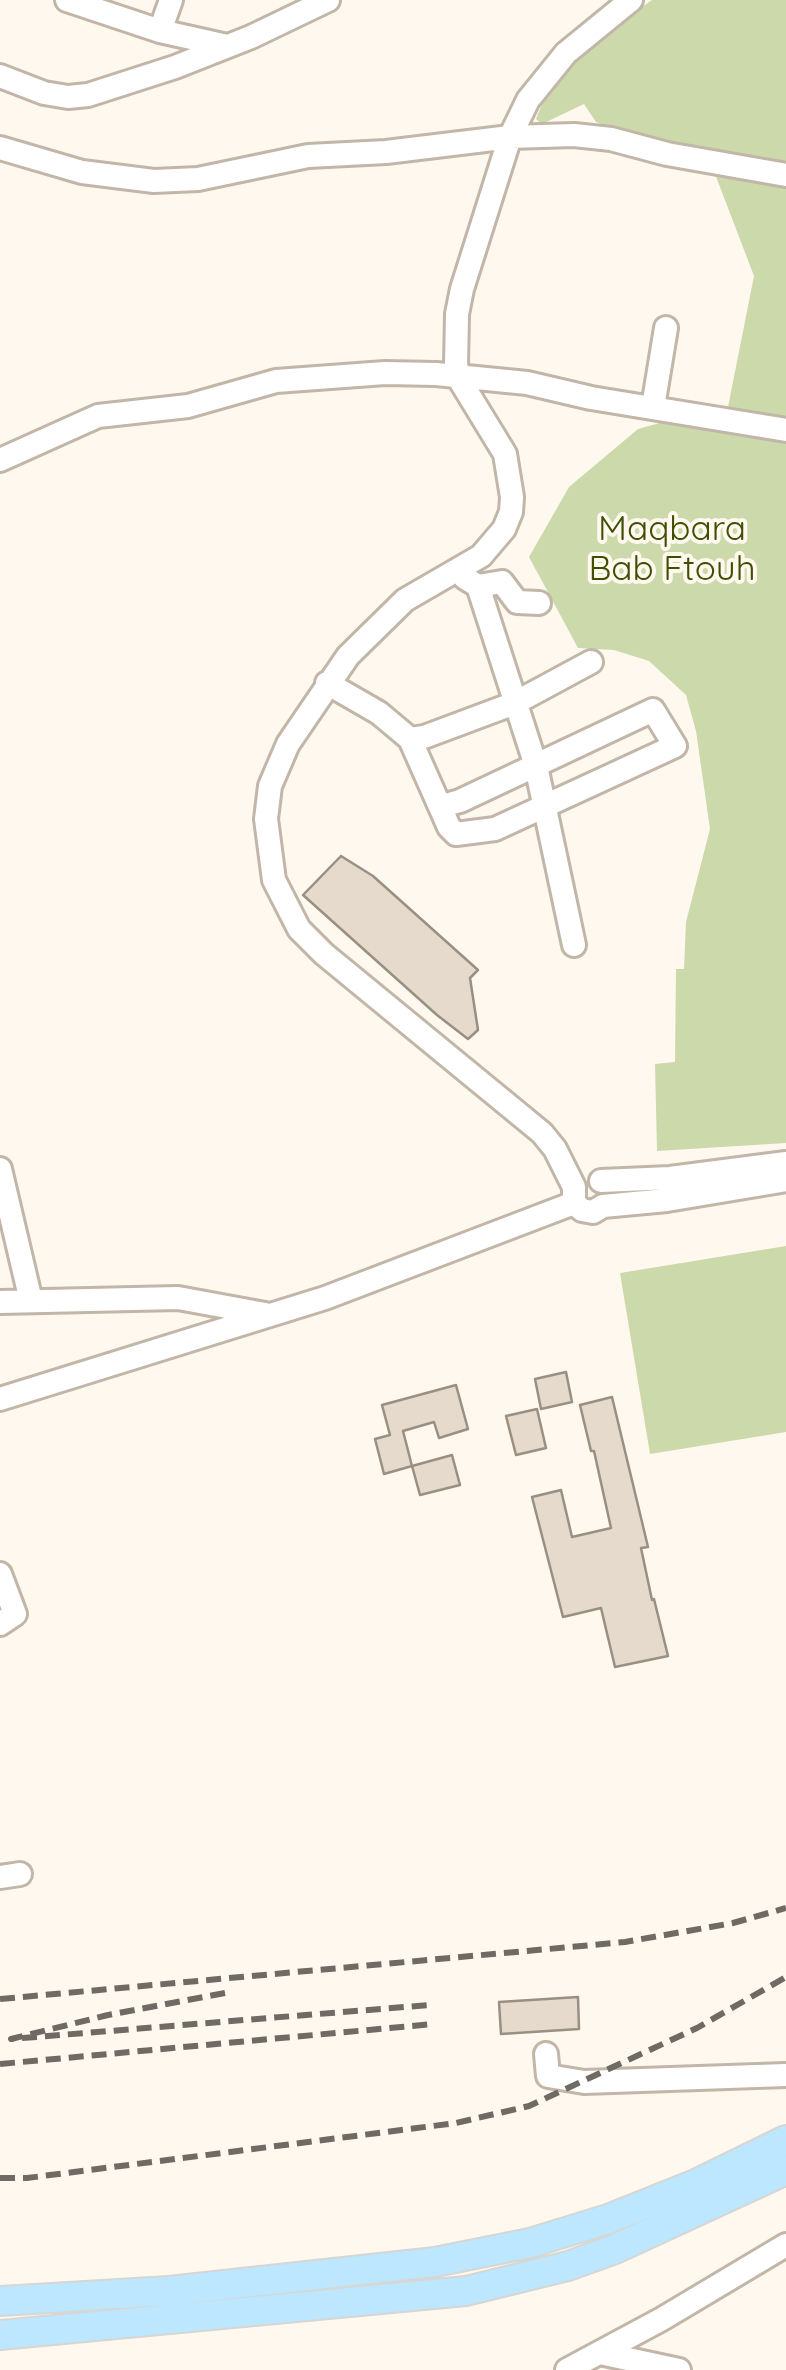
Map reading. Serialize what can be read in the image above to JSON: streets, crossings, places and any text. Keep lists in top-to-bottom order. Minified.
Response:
{"parks":["Maqbara Bab Ftouh"]}
